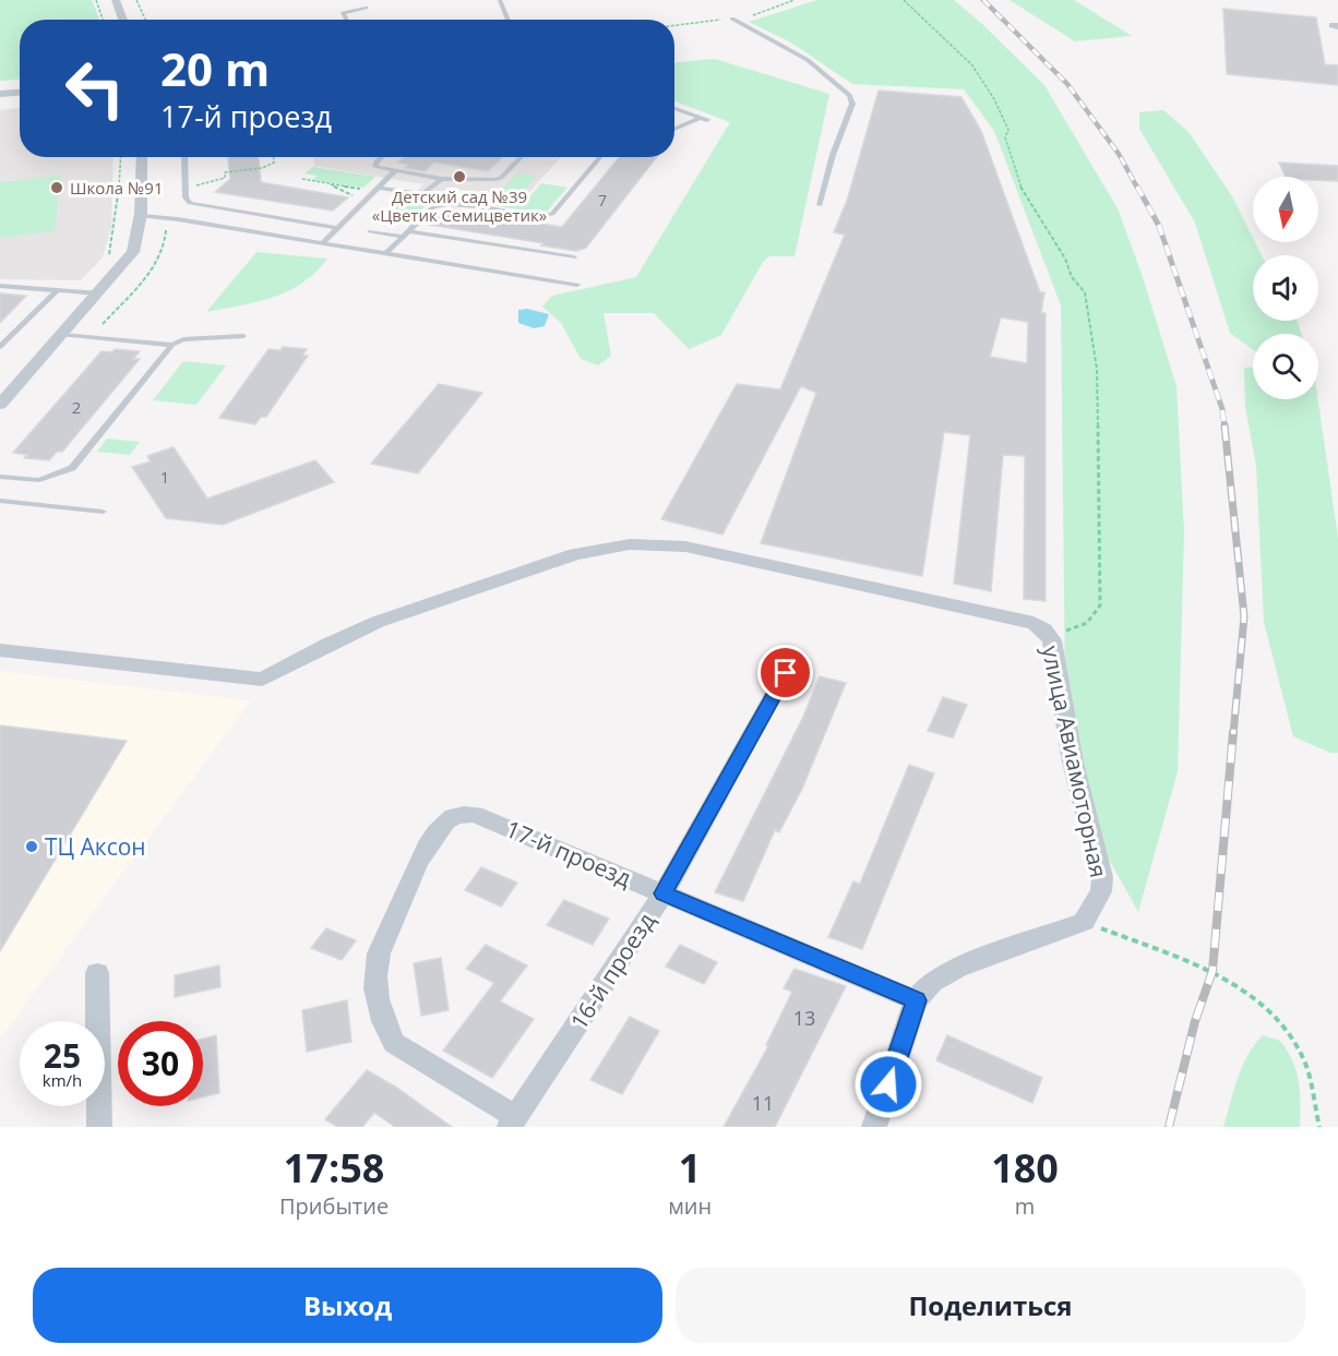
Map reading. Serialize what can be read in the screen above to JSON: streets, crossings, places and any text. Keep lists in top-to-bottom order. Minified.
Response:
{"streets":{"street":["улица Авиамоторная","17-й проезд","16-й проезд"]},"crossings":[["17-й проезд","16-й проезд"]],"places":["Детский сад №39 «Цветик Семицветик»","Школа №91","ТЦ Аксон"],"house_numbers":["7","2","1","13","11"],"north":"bottom","page":{"turn":["20 m","17-й проезд"],"speed":"25 km/h","limit":"30","eta":["17:58","Прибытие","1","мин","180","m"],"buttons":["Выход","Поделиться"]}}
